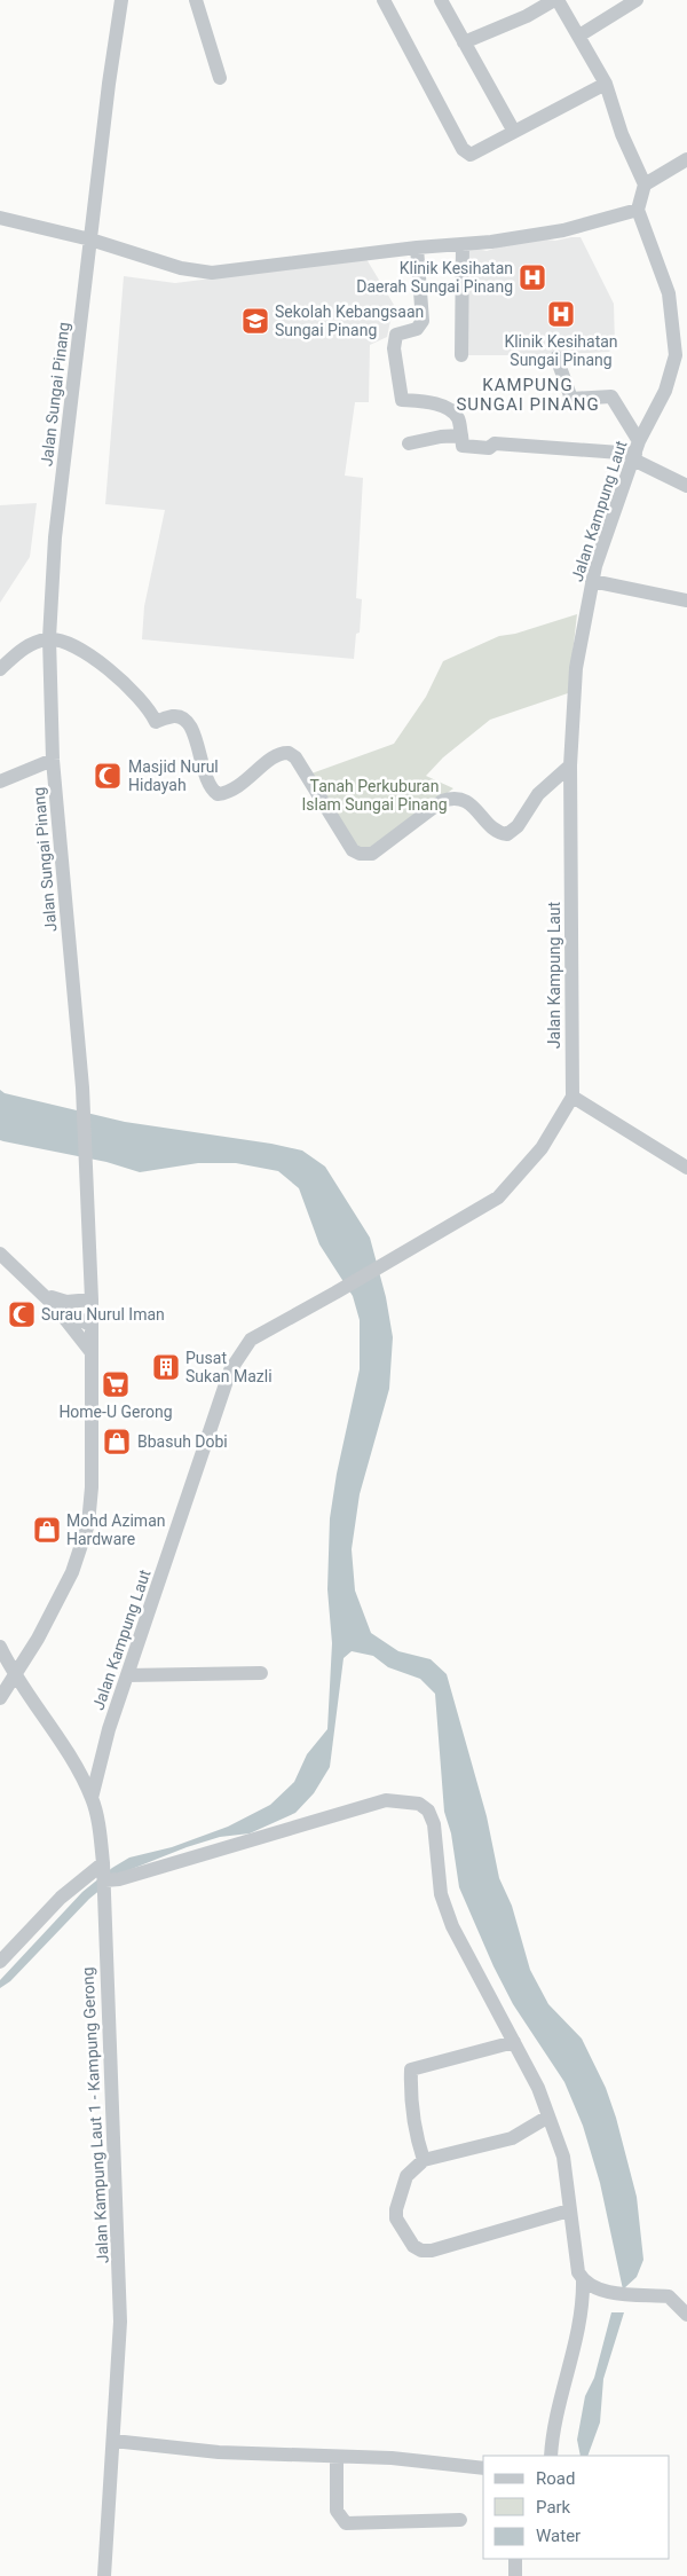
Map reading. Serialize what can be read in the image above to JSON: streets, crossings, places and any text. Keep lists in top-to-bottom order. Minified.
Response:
{"streets":{"street":["Jalan Sungai Pinang","Jalan Kampung Laut","Jalan Kampung Laut 1 - Kampung Gerong"]},"crossings":[["Jalan Sungai Pinang","Jalan Kampung Laut 1 - Kampung Gerong"],["Jalan Kampung Laut","Jalan Kampung Laut 1 - Kampung Gerong"]],"districts":["KAMPUNG SUNGAI PINANG"],"parks":["Tanah Perkuburan Islam Sungai Pinang"],"places":{"hospital":["Klinik Kesihatan Daerah Sungai Pinang","Klinik Kesihatan Sungai Pinang"],"school or university":["Sekolah Kebangsaan Sungai Pinang"],"mosque":["Masjid Nurul Hidayah","Surau Nurul Iman"],"building":["Pusat Sukan Mazli"],"supermarket":["Home-U Gerong"],"shop":["Bbasuh Dobi","Mohd Aziman Hardware"]},"legend":["Road","Park","Water"]}
